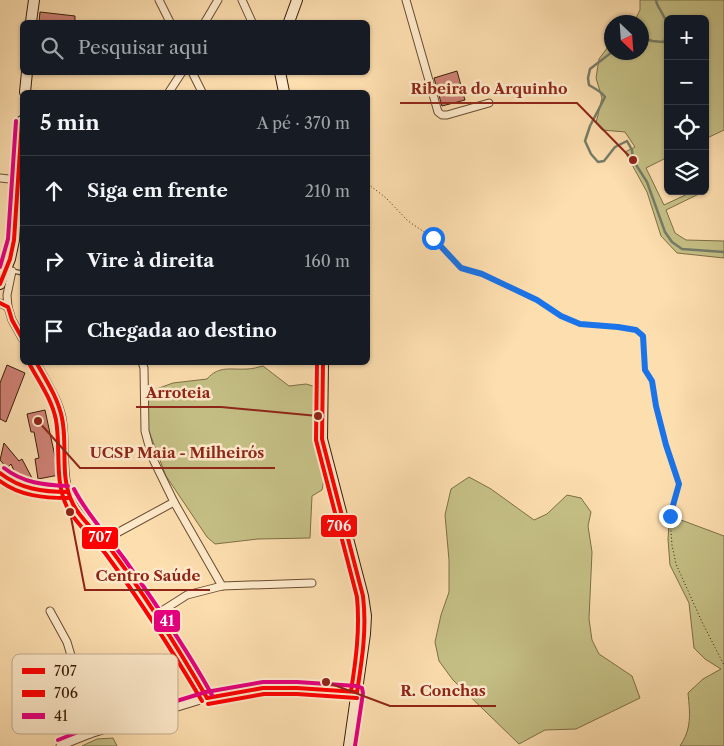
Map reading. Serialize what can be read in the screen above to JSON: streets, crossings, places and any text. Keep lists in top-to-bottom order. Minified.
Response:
{"places":["Ribeira do Arquinho","Arroteia","UCSP Maia - Milheirós","Centro Saúde","R. Conchas"],"lines":["transit line 41","transit line 707","transit line 706"],"legend":["707","706","41"],"north":"bottom right","page":{"map_buttons":["+","−"],"search":"Pesquisar aqui","heading":["5 min","A pé · 370 m"],"list":[["Siga em frente","210 m"],["Vire à direita","160 m"],"Chegada ao destino"]}}
